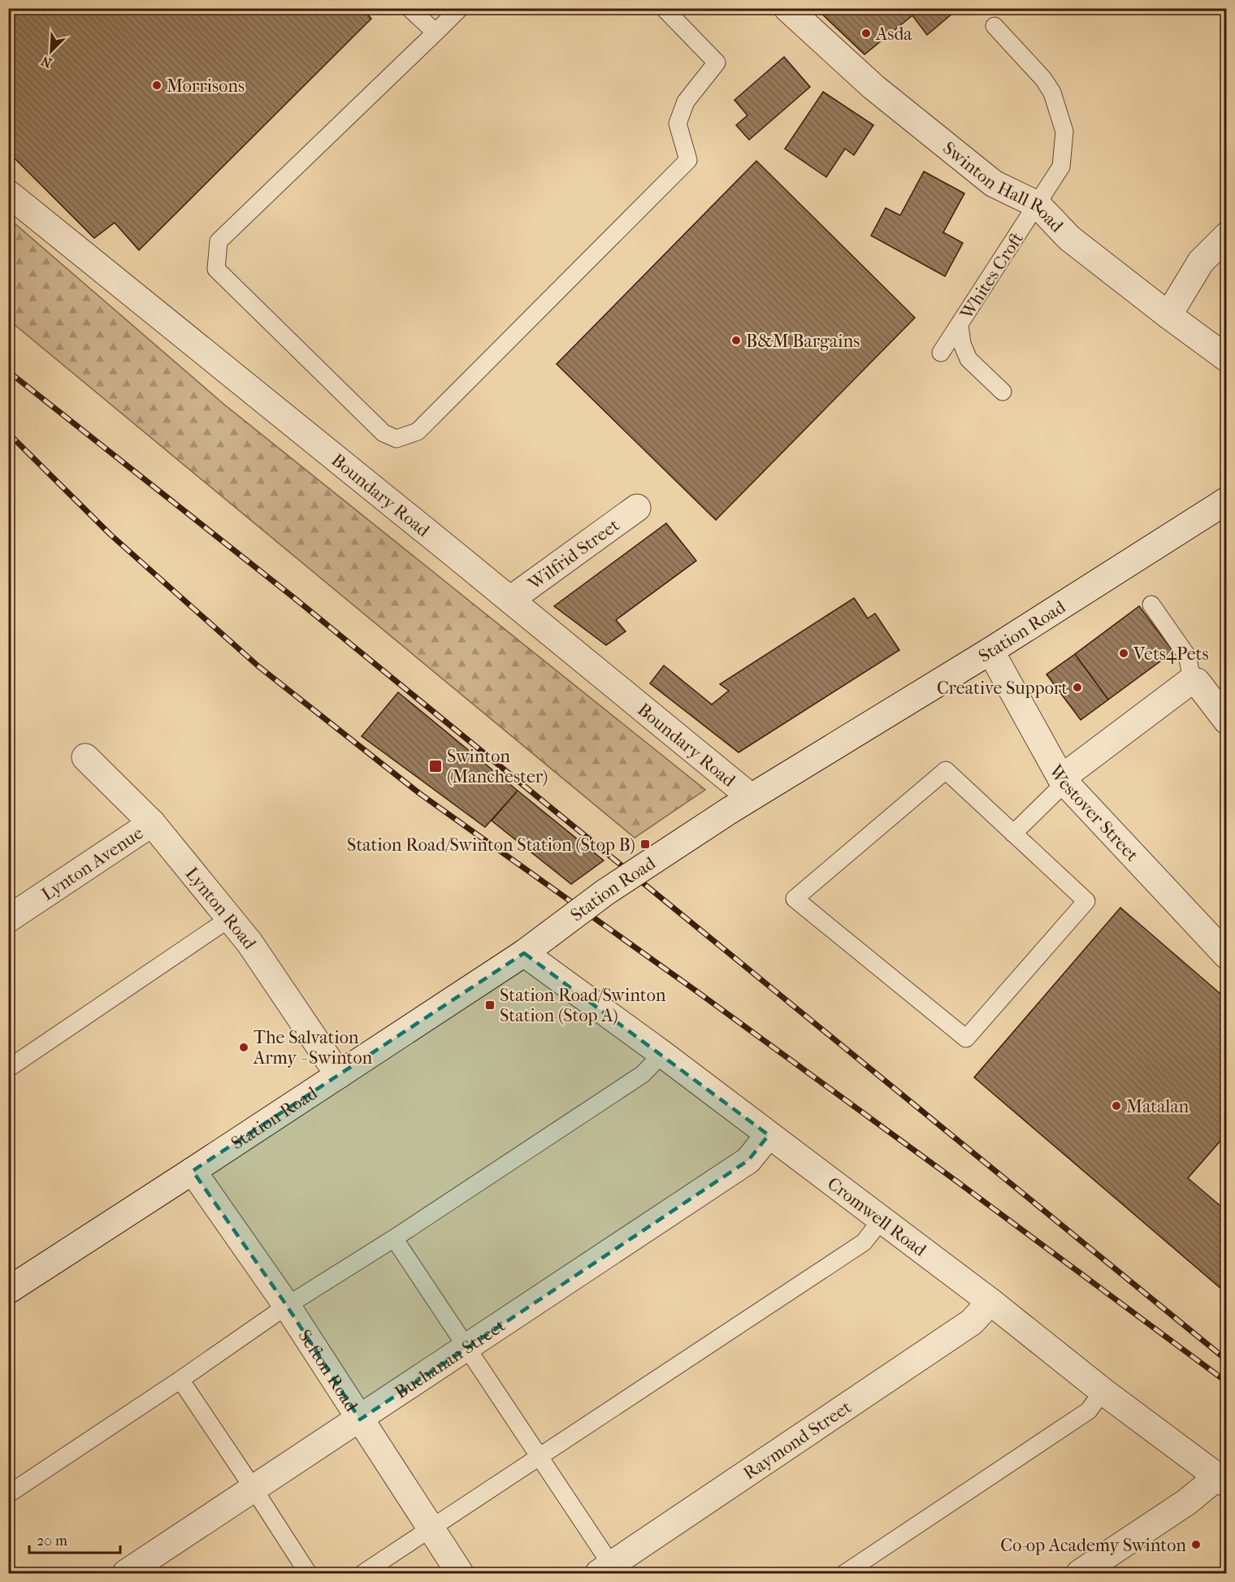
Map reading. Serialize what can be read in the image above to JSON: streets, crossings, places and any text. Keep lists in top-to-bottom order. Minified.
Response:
{"streets":{"street":["Swinton Hall Road","Boundary Road","Wilfrid Street","Station Road","Westover Street","Lynton Avenue","Lynton Road","Cromwell Road","Buchanan Street","Sefton Road","Raymond Street"],"lane":["Whites Croft"]},"crossings":[["Swinton Hall Road","Whites Croft"],["Boundary Road","Wilfrid Street"],["Boundary Road","Station Road"],["Station Road","Westover Street"],["Station Road","Lynton Road"],["Station Road","Cromwell Road"],["Station Road","Sefton Road"],["Lynton Avenue","Lynton Road"],["Cromwell Road","Buchanan Street"],["Cromwell Road","Raymond Street"],["Buchanan Street","Sefton Road"]],"places":{"other":["Asda","Morrisons","B&M Bargains","Vets4Pets","Creative Support","The Salvation Army - Swinton","Matalan","Co-op Academy Swinton"],"transit":["Swinton (Manchester)","Station Road/Swinton Station (Stop B)","Station Road/Swinton Station (Stop A)"]},"scale_bar":"20 m","north":"bottom left"}
